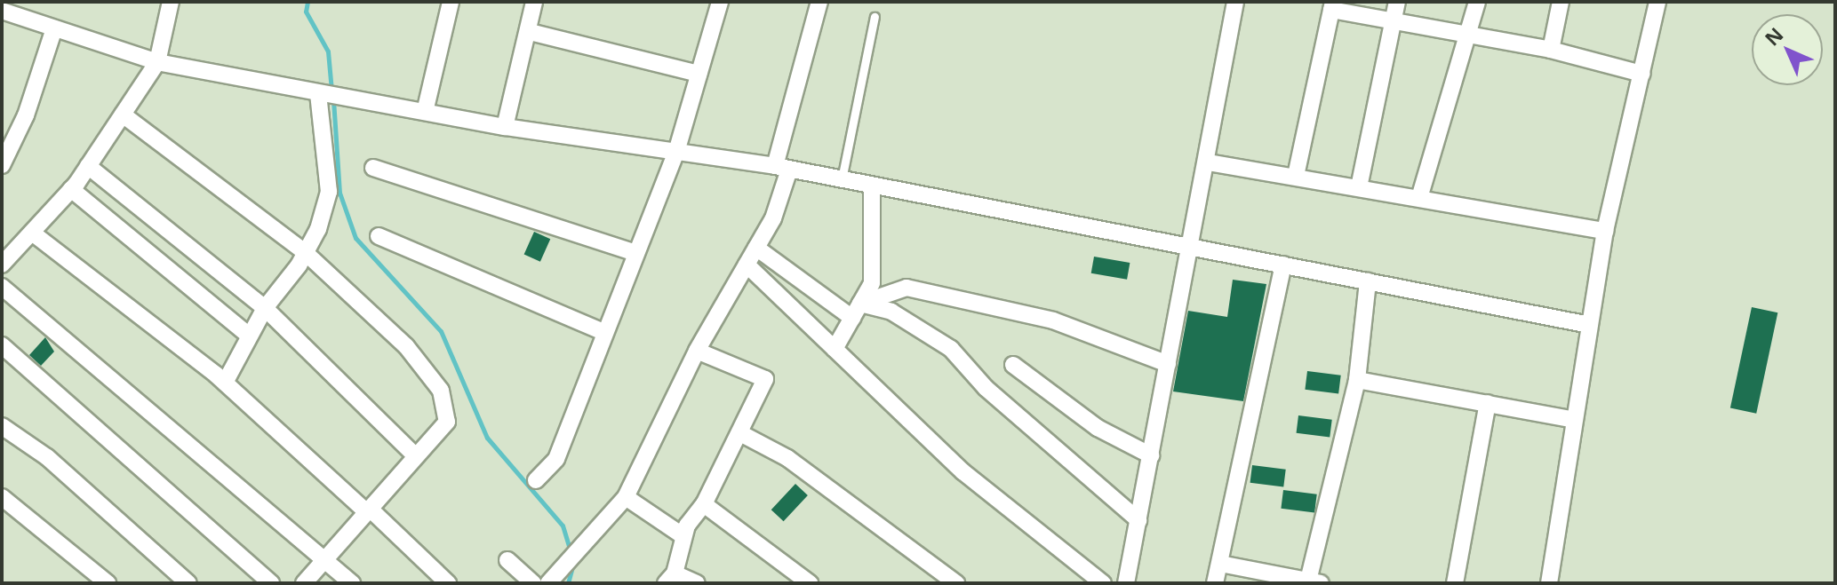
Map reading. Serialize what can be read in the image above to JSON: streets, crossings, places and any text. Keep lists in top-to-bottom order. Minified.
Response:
{"north":"top left"}
